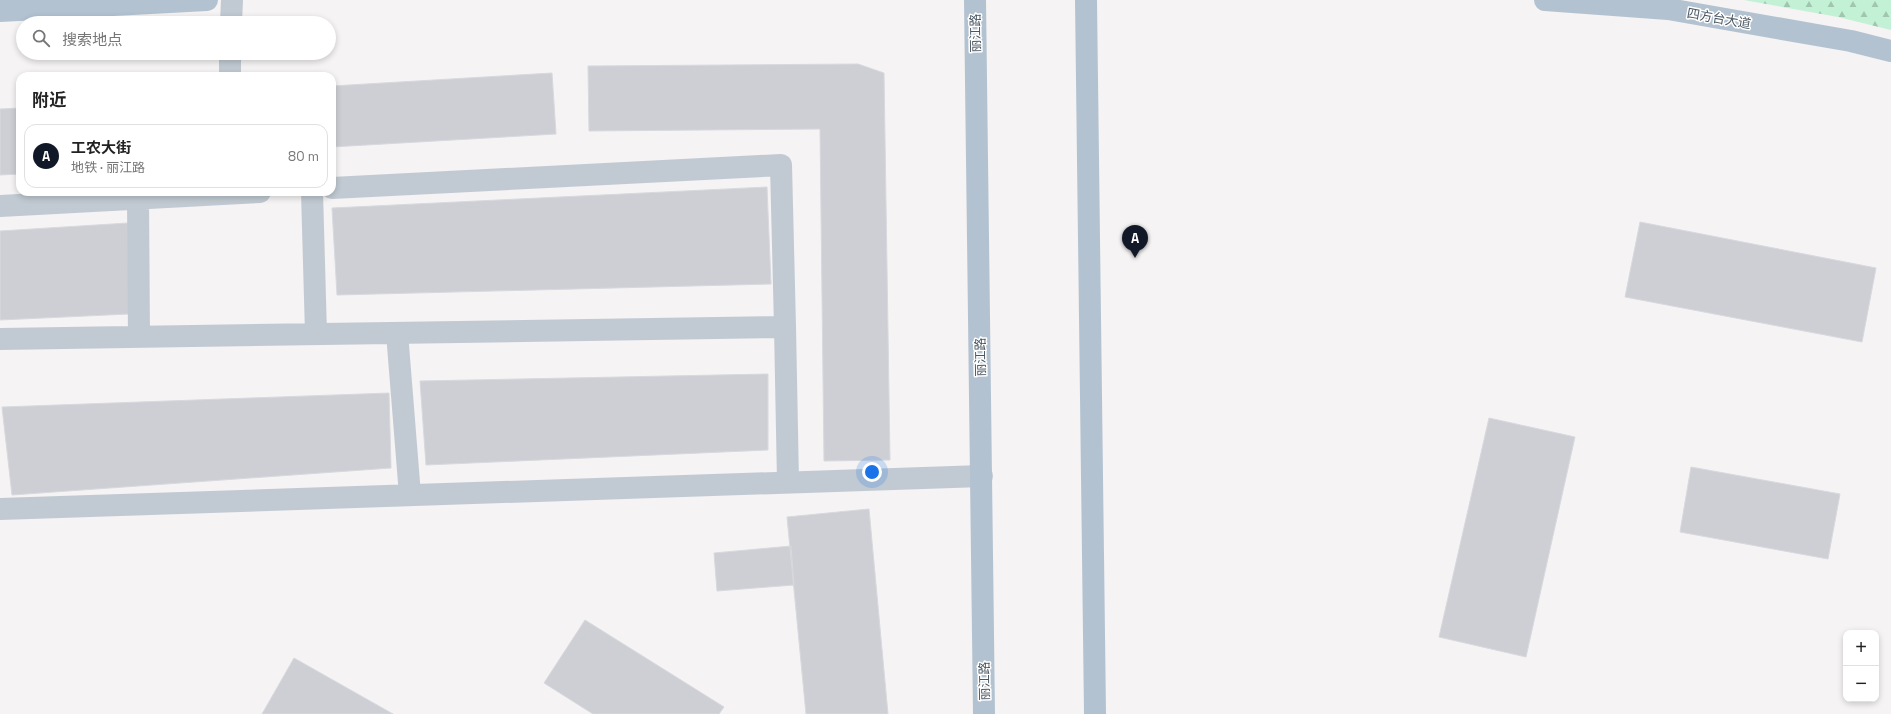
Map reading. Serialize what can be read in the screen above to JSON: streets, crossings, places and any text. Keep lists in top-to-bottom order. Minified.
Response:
{"streets":{"main road":["四方台大道","丽江路"]},"page":{"search":"搜索地点","heading":"附近","list":[{"mark":"A","name":"工农大街","note":"地铁 · 丽江路","value":"80 m"}],"pins":"A","map_buttons":["+","−"]}}
